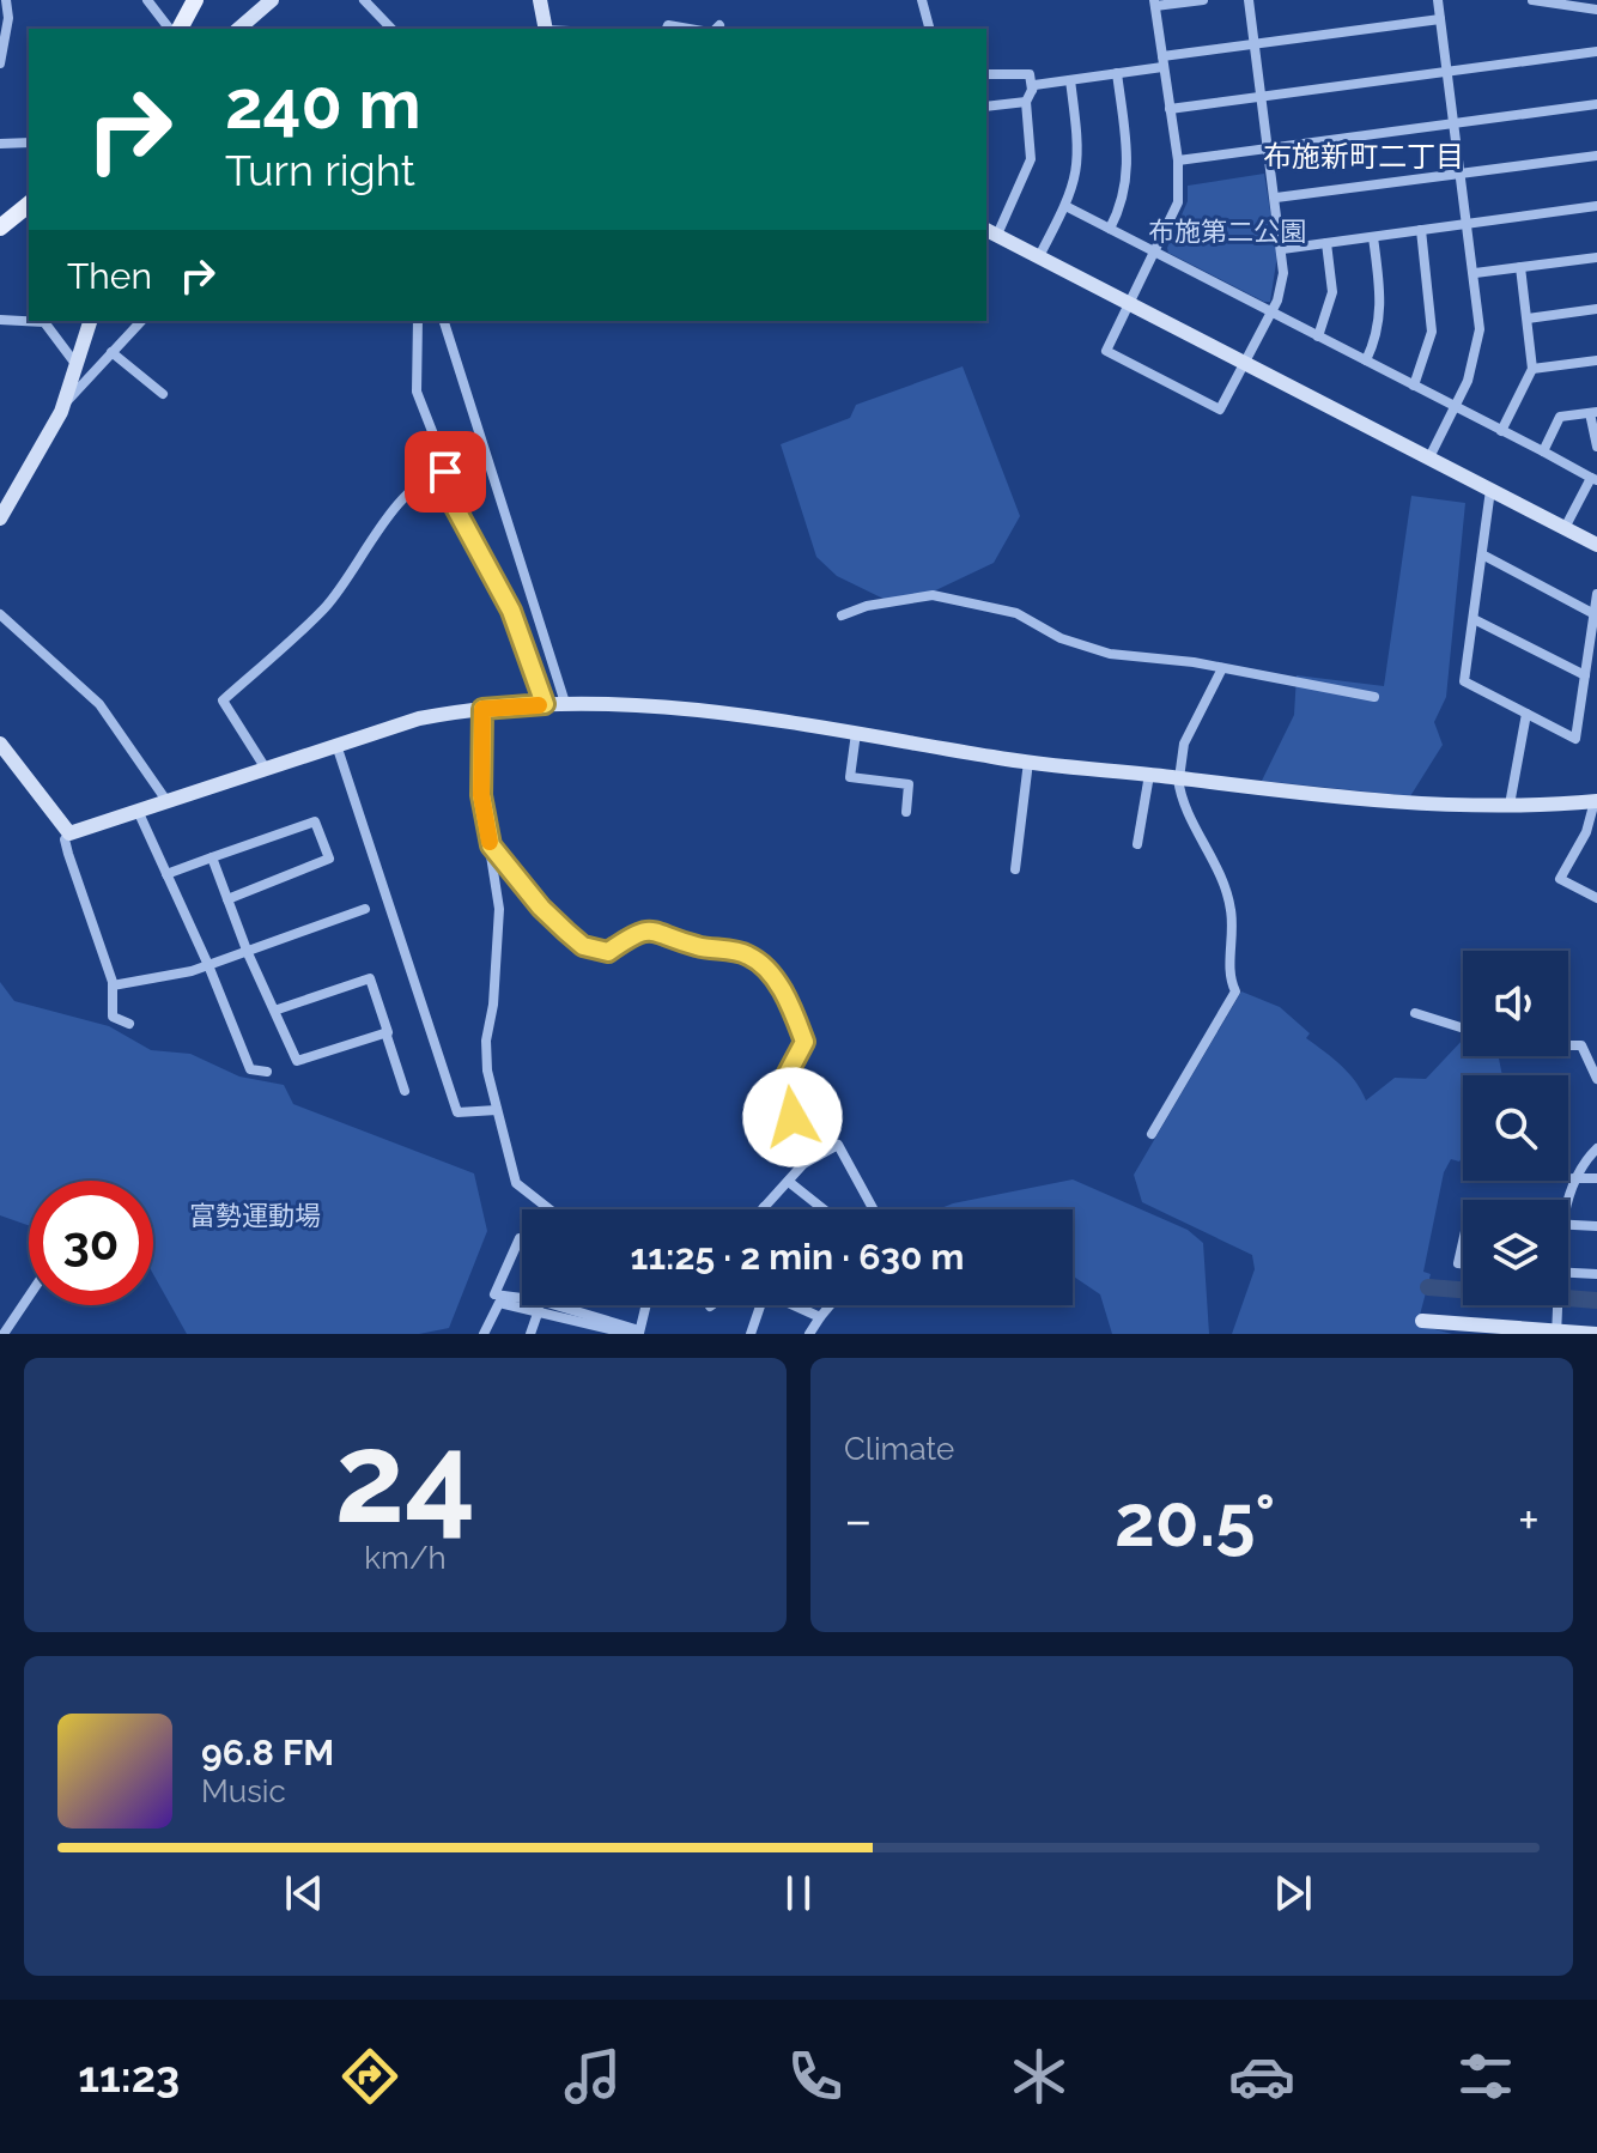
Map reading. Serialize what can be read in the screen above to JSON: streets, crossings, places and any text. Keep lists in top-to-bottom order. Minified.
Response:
{"districts":["布施新町二丁目"],"parks":["布施第二公園","富勢運動場"],"page":{"turn":["240 m","Turn right"],"then":"Then","limit":"30","trip":"11:25 · 2 min · 630 m","tile":[["24","km/h"],"Climate"],"heat":["−","20.5°","+"],"song":["96.8 FM","Music"],"tabs":"11:23"}}
